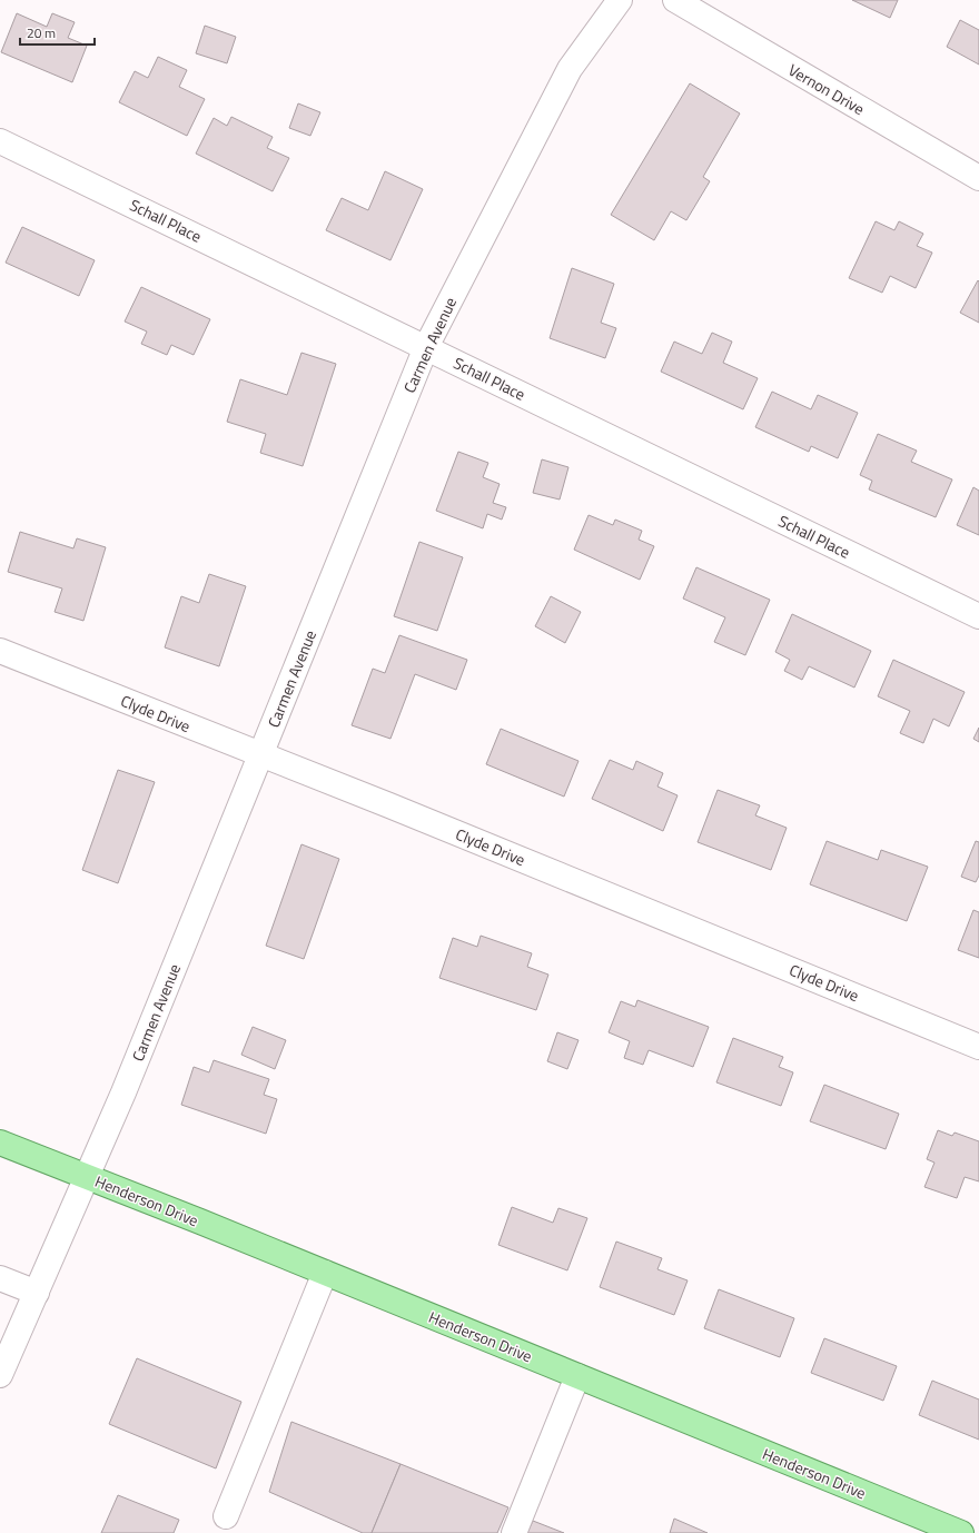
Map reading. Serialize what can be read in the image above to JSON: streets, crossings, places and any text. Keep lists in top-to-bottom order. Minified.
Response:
{"streets":{"main road":["Henderson Drive"],"street":["Vernon Drive","Schall Place","Carmen Avenue","Clyde Drive"]},"crossings":[["Schall Place","Carmen Avenue"],["Carmen Avenue","Clyde Drive"],["Carmen Avenue","Henderson Drive"]],"scale_bar":"20 m"}
